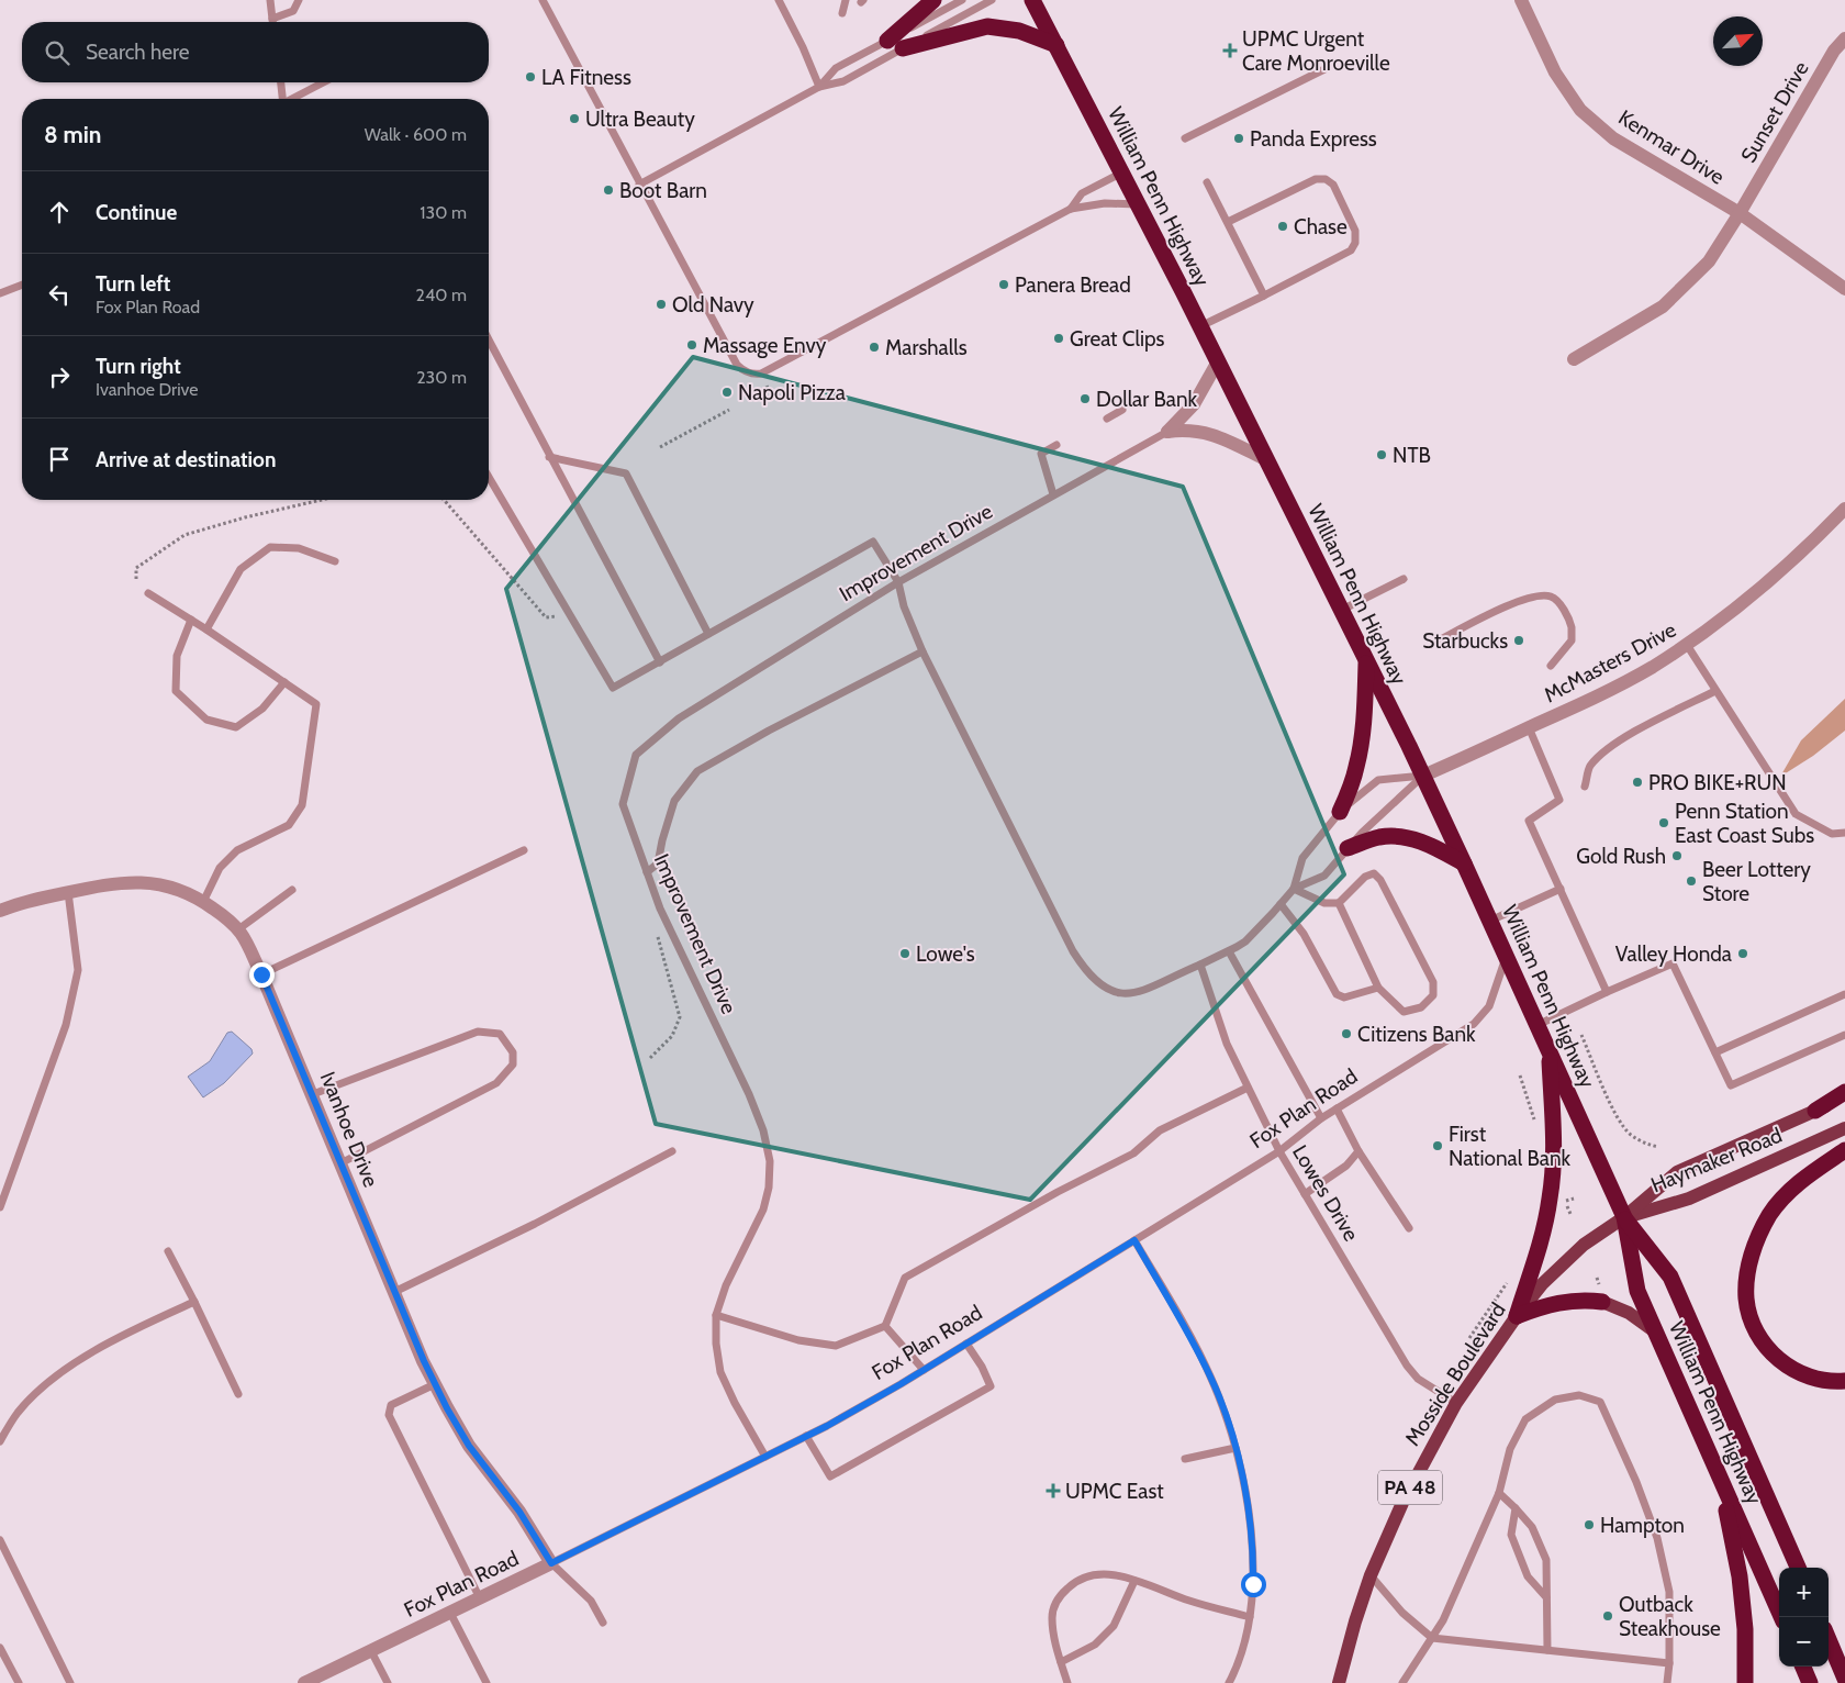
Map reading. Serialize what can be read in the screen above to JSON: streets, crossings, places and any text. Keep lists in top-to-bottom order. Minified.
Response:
{"streets":{"highway":["William Penn Highway"],"main road":["Haymaker Road","Mosside Boulevard","PA 48"],"street":["Sunset Drive","Kenmar Drive","McMasters Drive","Fox Plan Road","Ivanhoe Drive"],"lane":["Improvement Drive","Lowes Drive"]},"crossings":[["Sunset Drive","Kenmar Drive"],["William Penn Highway","McMasters Drive"],["William Penn Highway","Fox Plan Road"],["William Penn Highway","Haymaker Road"],["William Penn Highway","Mosside Boulevard"],["Improvement Drive","Fox Plan Road"],["Fox Plan Road","Ivanhoe Drive"],["Fox Plan Road","Lowes Drive"],["Haymaker Road","Mosside Boulevard"],["Lowes Drive","Mosside Boulevard"]],"places":{"health":["UPMC Urgent Care Monroeville","UPMC East"],"other":["LA Fitness","Ultra Beauty","Panda Express","Boot Barn","Chase","Panera Bread","Old Navy","Great Clips","Massage Envy","Marshalls","Napoli Pizza","Dollar Bank","NTB","Starbucks","PRO BIKE+RUN","Penn Station East Coast Subs","Gold Rush","Beer Lottery Store","Lowe's","Valley Honda","Citizens Bank","First National Bank","Hampton","Outback Steakhouse"]},"north":"top right","page":{"search":"Search here","heading":["8 min","Walk · 600 m"],"list":[["Continue","130 m"],["Turn left","Fox Plan Road","240 m"],["Turn right","Ivanhoe Drive","230 m"],"Arrive at destination"],"map_buttons":["+","−"]}}
